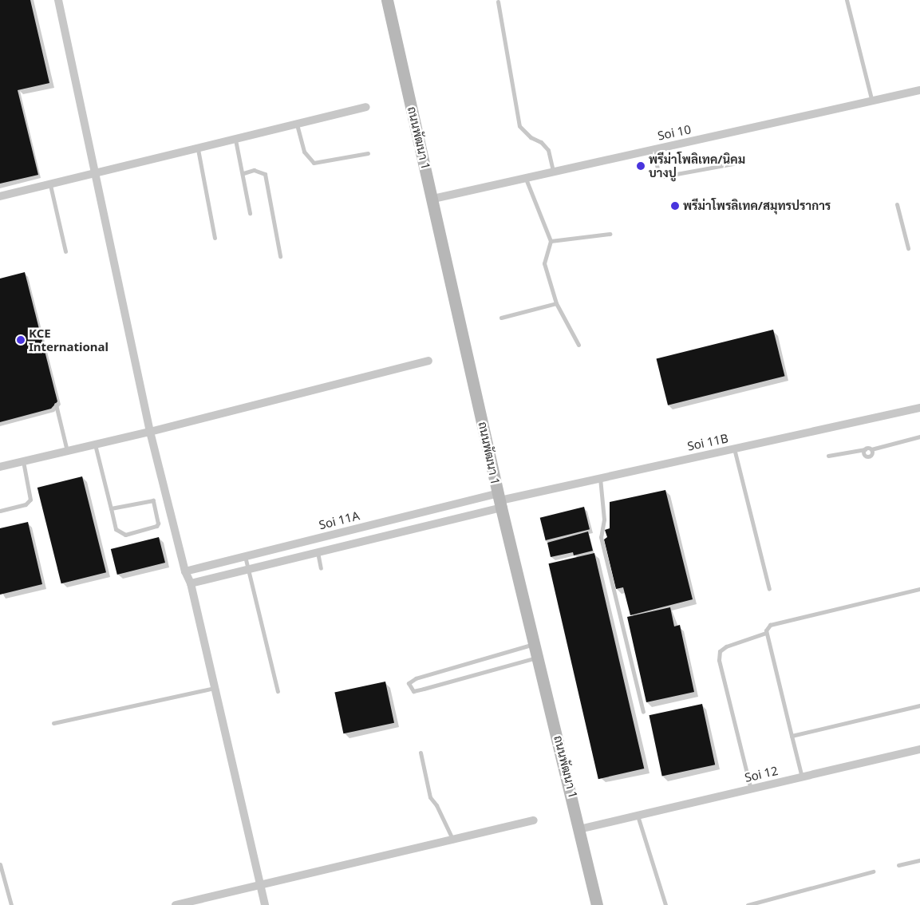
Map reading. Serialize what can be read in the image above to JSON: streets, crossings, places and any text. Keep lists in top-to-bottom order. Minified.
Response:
{"streets":{"main road":["ถนนพัฒนา 1"],"street":["Soi 10","Soi 11B","Soi 11A","Soi 12"]},"crossings":[["Soi 10","ถนนพัฒนา 1"],["ถนนพัฒนา 1","Soi 11B"],["ถนนพัฒนา 1","Soi 11A"],["ถนนพัฒนา 1","Soi 12"],["Soi 11B","Soi 11A"]],"places":["พรีม่าโพลิเทค/นิคม บางปู","พรีม่าโพรลิเทค/สมุทรปราการ","KCE International"]}
